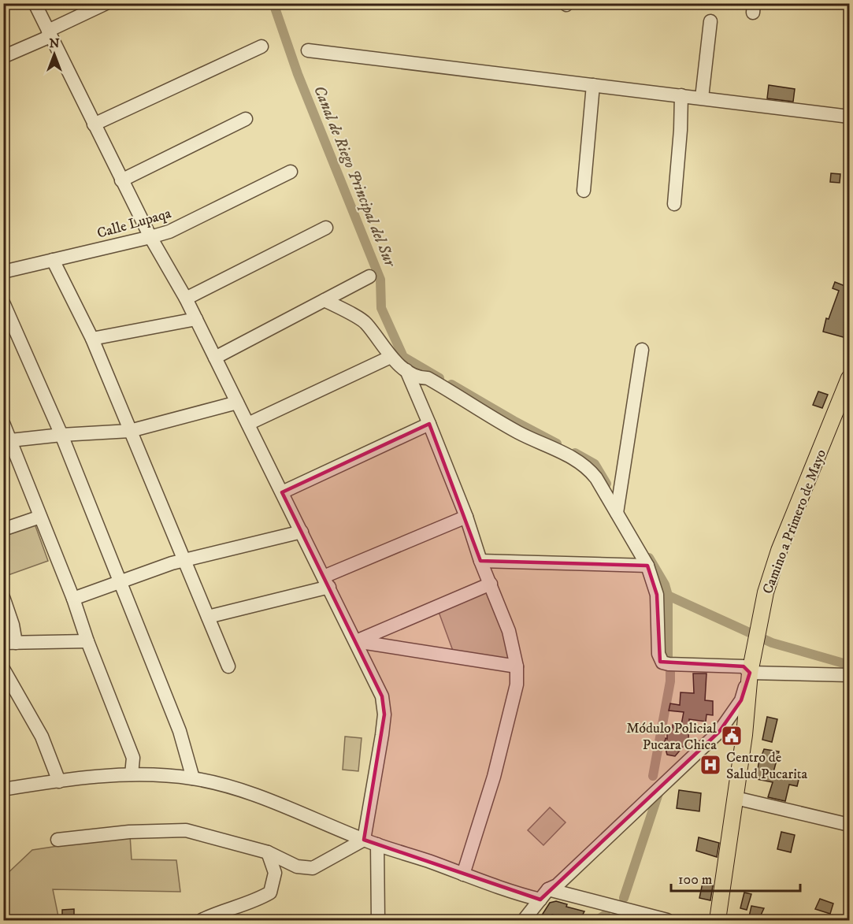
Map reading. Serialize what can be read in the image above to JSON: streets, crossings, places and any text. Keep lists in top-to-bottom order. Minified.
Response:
{"streets":{"main road":["Camino a Primero de Mayo"],"street":["Calle Lupaqa"]},"water":["Canal de Riego Principal del Sur"],"places":{"public building":["Módulo Policial Pucara Chica"],"hospital":["Centro de Salud Pucarita"]},"scale_bar":"100 m","north":"top"}
